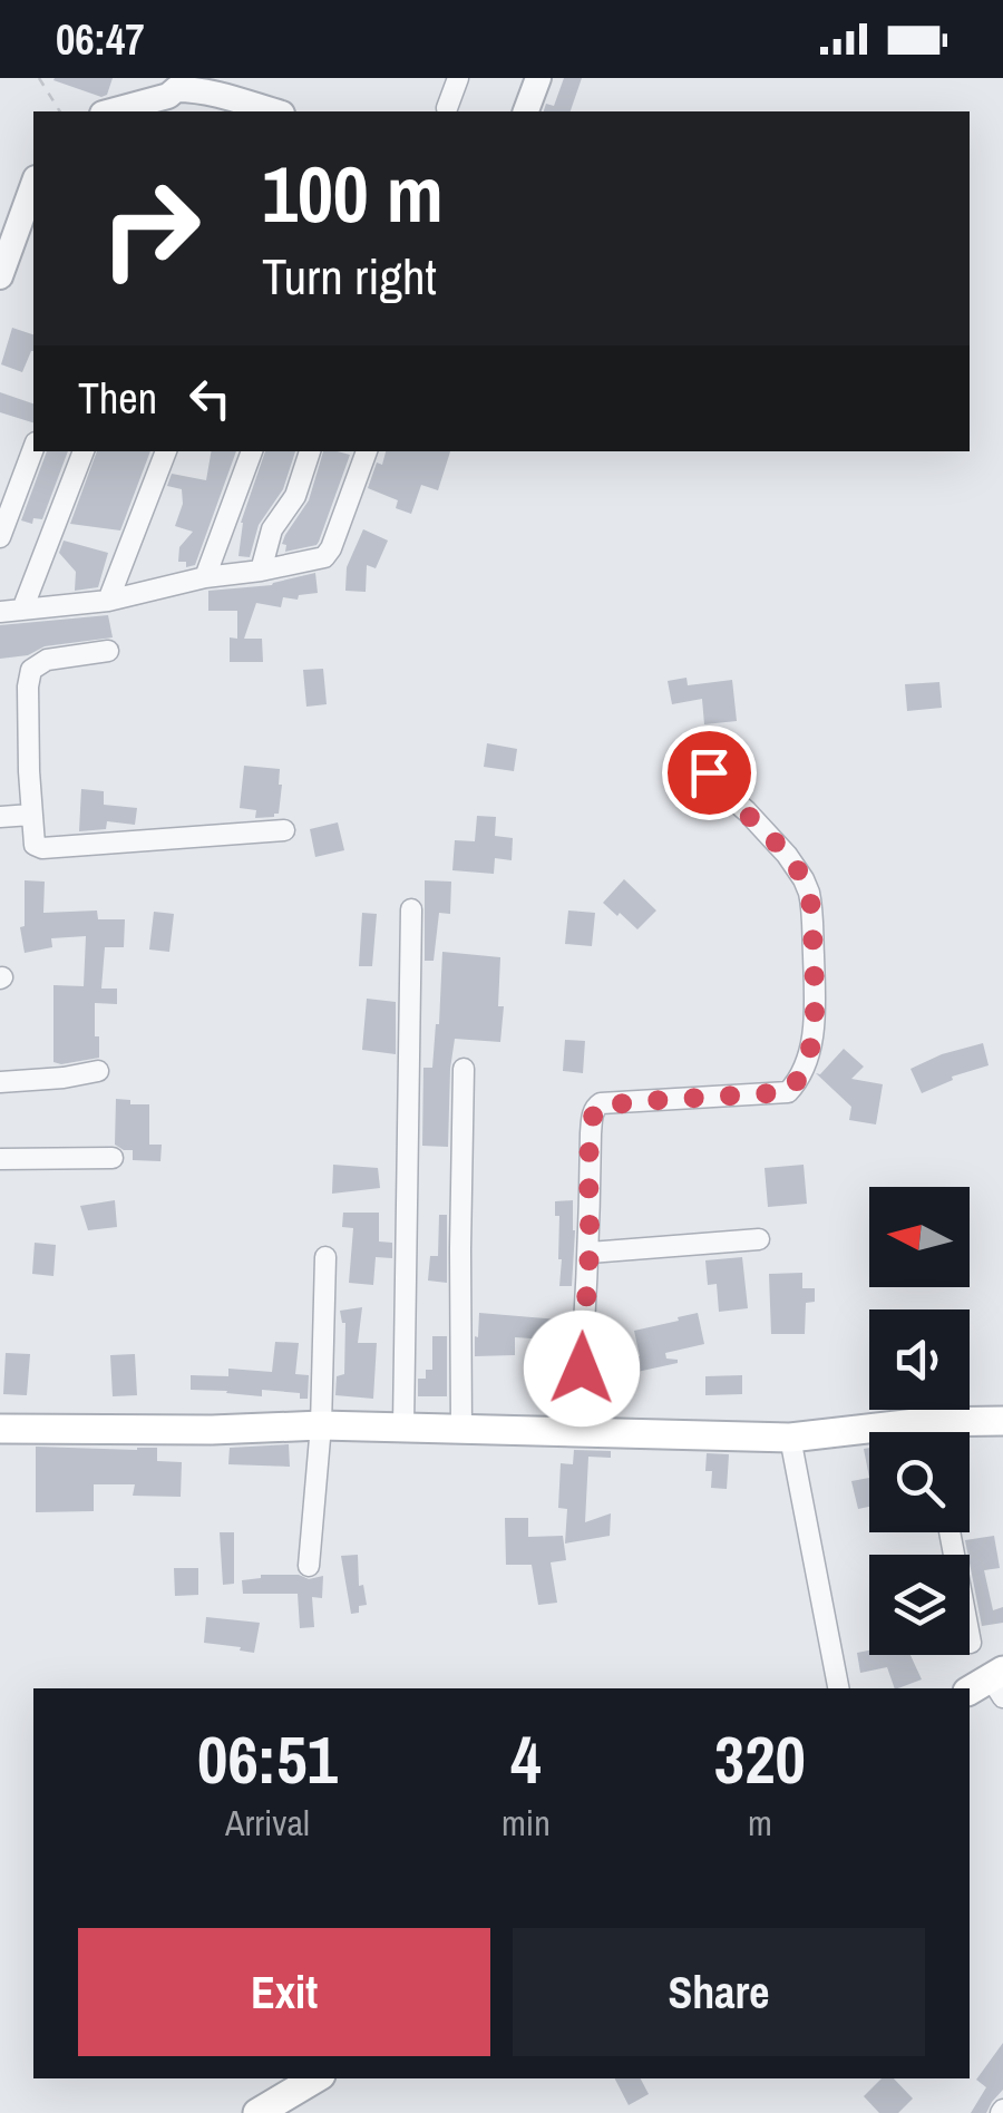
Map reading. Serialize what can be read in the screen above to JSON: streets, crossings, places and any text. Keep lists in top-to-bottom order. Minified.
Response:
{"north":"left","page":{"status":"06:47","turn":["100 m","Turn right"],"then":"Then","eta":["06:51","Arrival","4","min","320","m"],"buttons":["Exit","Share"]}}
